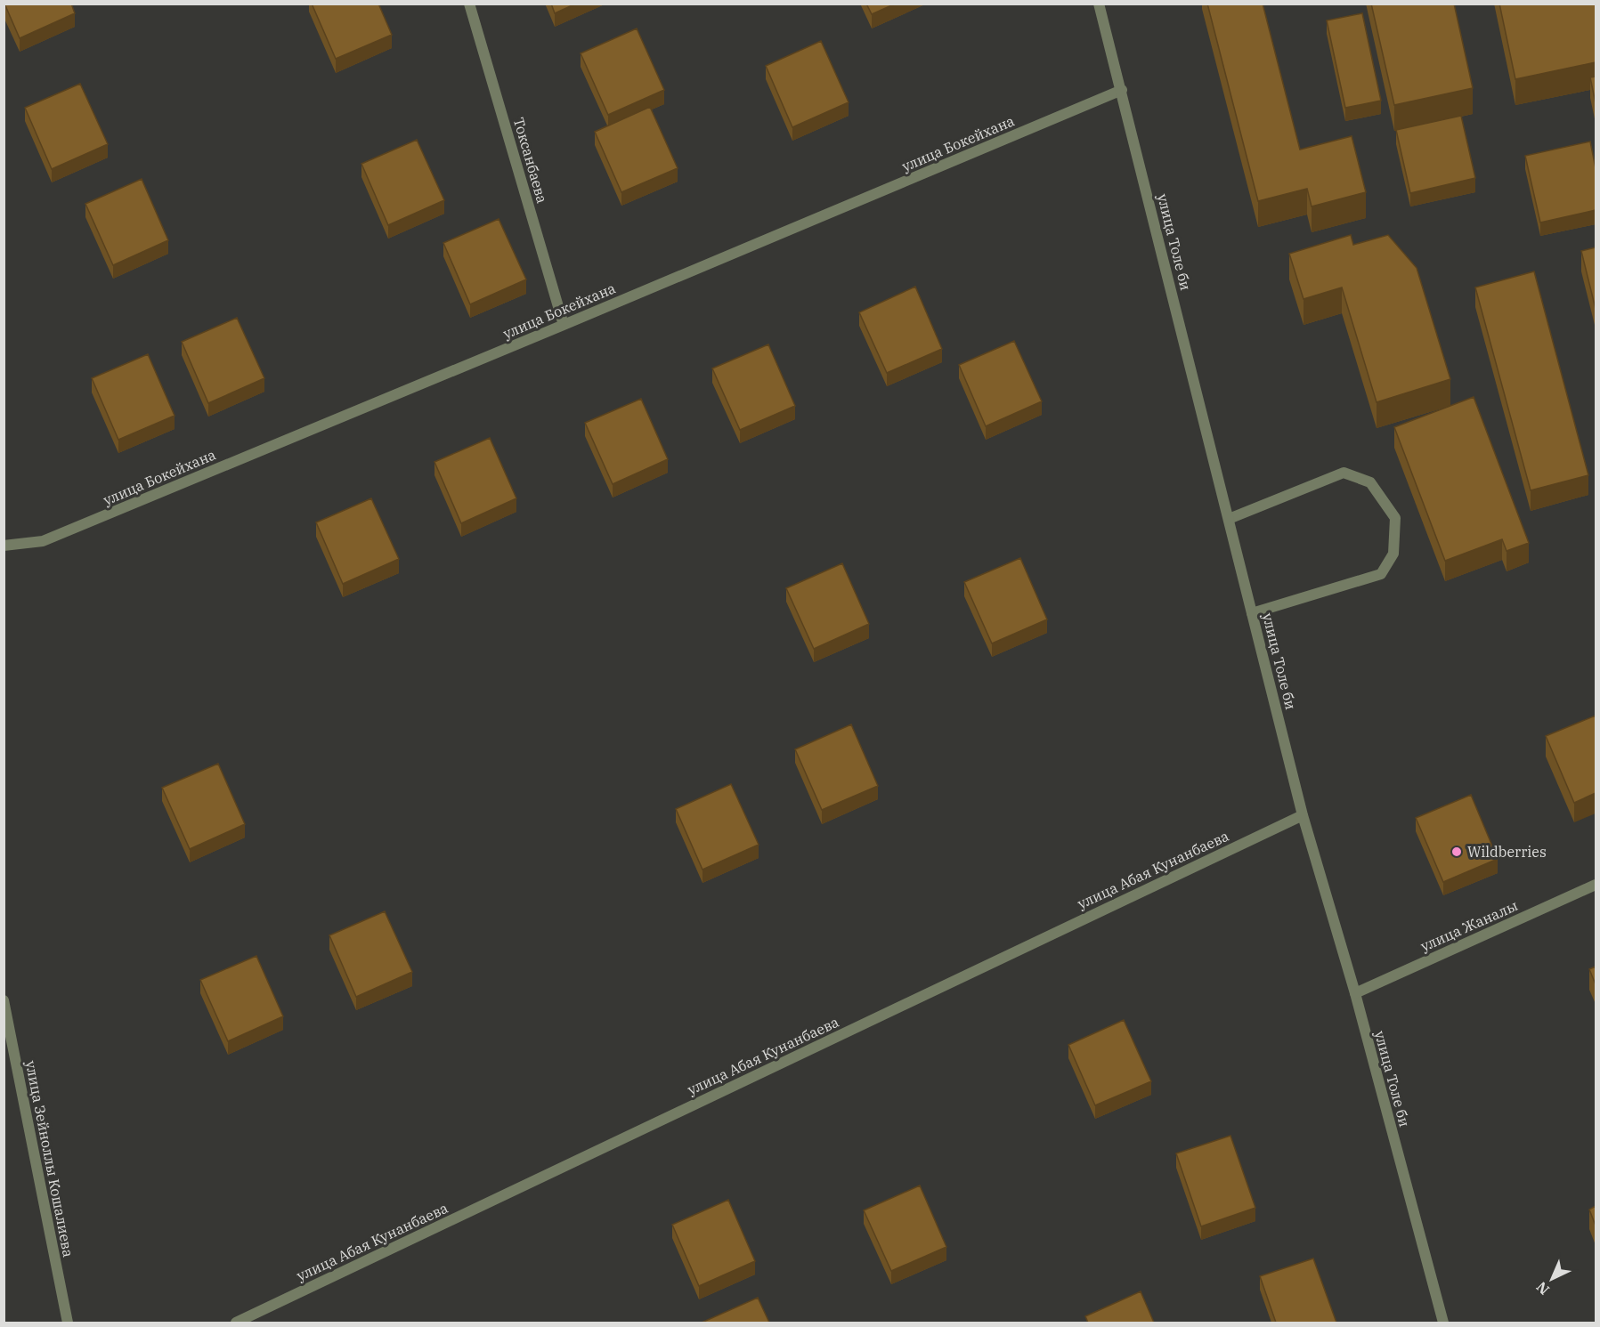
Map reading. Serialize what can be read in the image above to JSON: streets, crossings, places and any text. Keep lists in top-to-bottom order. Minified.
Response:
{"streets":{"street":["улица Бокейхана","Токсанбаева","улица Толе би","улица Абая Кунанбаева","улица Жаналы","улица Зейноллы Кошалиева"]},"crossings":[["улица Бокейхана","Токсанбаева"],["улица Бокейхана","улица Толе би"],["улица Толе би","улица Абая Кунанбаева"],["улица Толе би","улица Жаналы"]],"places":["Wildberries"],"north":"bottom left"}
